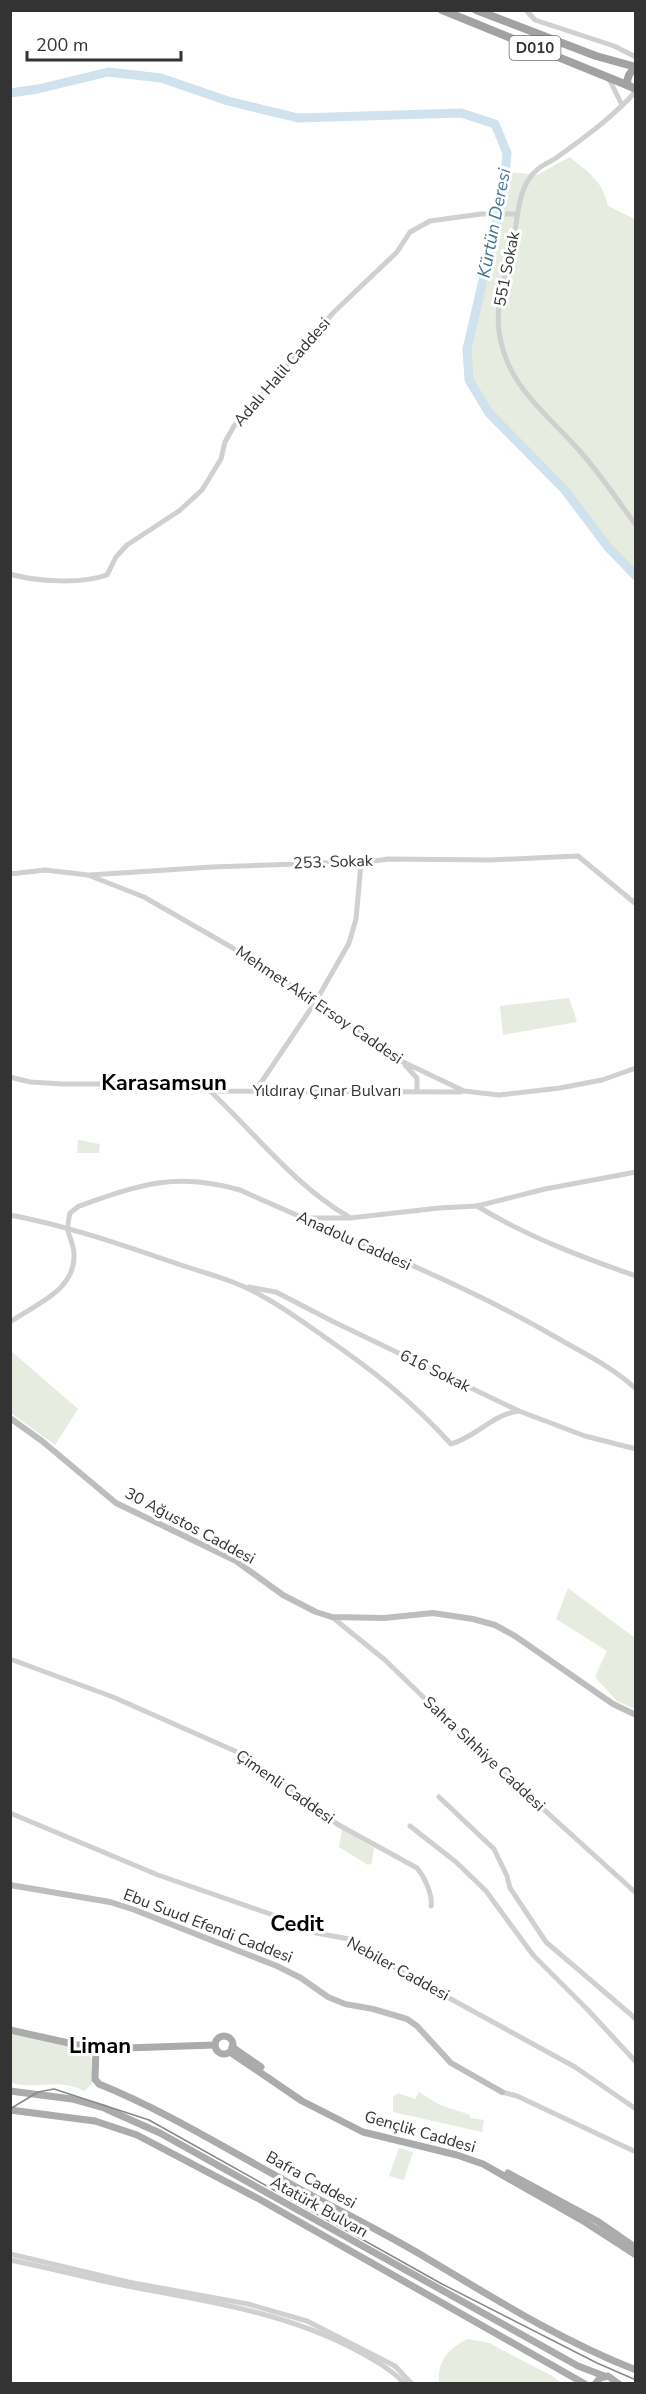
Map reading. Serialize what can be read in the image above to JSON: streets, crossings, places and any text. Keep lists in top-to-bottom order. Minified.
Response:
{"streets":{"highway":["D010"],"main road":["30 Ağustos Caddesi","Ebu Suud Efendi Caddesi","Gençlik Caddesi","Bafra Caddesi","Atatürk Bulvarı"],"street":["551 Sokak","Adalı Halil Caddesi","253. Sokak","Mehmet Akif Ersoy Caddesi","Yıldıray Çınar Bulvarı","Anadolu Caddesi","616 Sokak","Sahra Sıhhiye Caddesi","Çimenli Caddesi","Nebiler Caddesi"]},"crossings":[["D010","551 Sokak"],["551 Sokak","Adalı Halil Caddesi"],["253. Sokak","Mehmet Akif Ersoy Caddesi"],["Mehmet Akif Ersoy Caddesi","Yıldıray Çınar Bulvarı"],["30 Ağustos Caddesi","Sahra Sıhhiye Caddesi"]],"districts":["Karasamsun","Cedit","Liman"],"water":["Kürtün Deresi"],"scale_bar":"200 m"}
